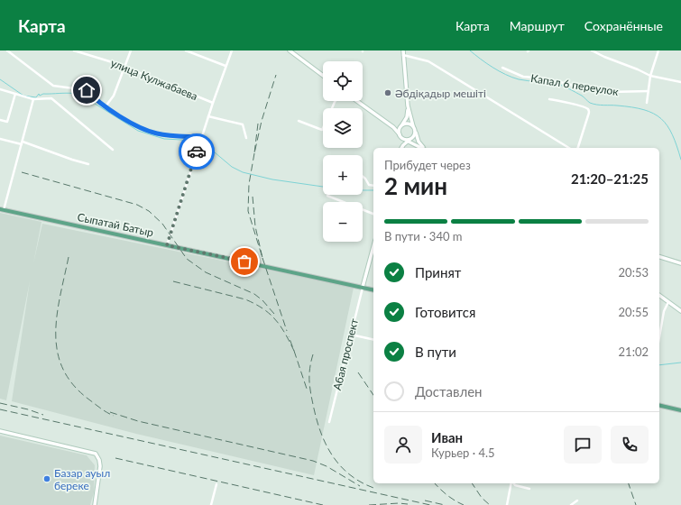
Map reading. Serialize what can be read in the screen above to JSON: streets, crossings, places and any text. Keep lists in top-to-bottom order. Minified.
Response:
{"streets":{"main road":["Сыпатай Батыр"],"street":["улица Кулжабаева","Капал 6 переулок","Абая проспект"]},"crossings":[["Сыпатай Батыр","Абая проспект"]],"places":["Әбдіқадыр мешіті","Базар ауыл береке"],"page":{"header":"Карта","nav":["Карта","Маршрут","Сохранённые"],"map_buttons":["+","−"],"heading":["2 мин","Прибудет через","21:20–21:25"],"panel":["Иван","Курьер · 4.5"],"bar":"В пути · 340 m","list":[["Принят","20:53"],["Готовится","20:55"],["В пути","21:02"],"Доставлен"]}}
